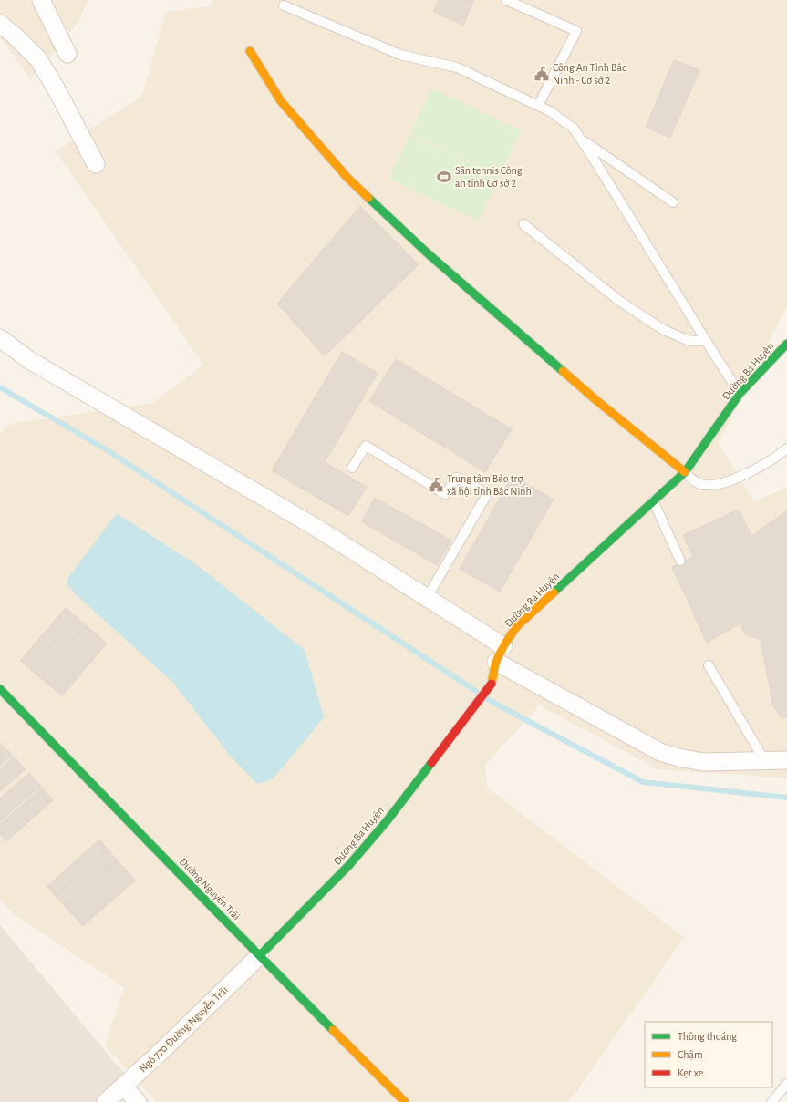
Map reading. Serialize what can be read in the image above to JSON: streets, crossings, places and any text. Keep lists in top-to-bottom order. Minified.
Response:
{"streets":{"main road":["Đường Ba Huyện","Đường Nguyễn Trãi"],"street":["Ngõ 770 Đường Nguyễn Trãi"]},"crossings":[["Đường Ba Huyện","Đường Nguyễn Trãi"],["Đường Ba Huyện","Ngõ 770 Đường Nguyễn Trãi"],["Đường Nguyễn Trãi","Ngõ 770 Đường Nguyễn Trãi"]],"places":{"public building":["Công An Tỉnh Bắc Ninh - Cơ sở 2","Trung tâm Bảo trợ xã hội tỉnh Bắc Ninh"],"sports":["Sân tennis Công an tỉnh Cơ sở 2"]},"legend":["Thông thoáng","Chậm","Kẹt xe"]}
